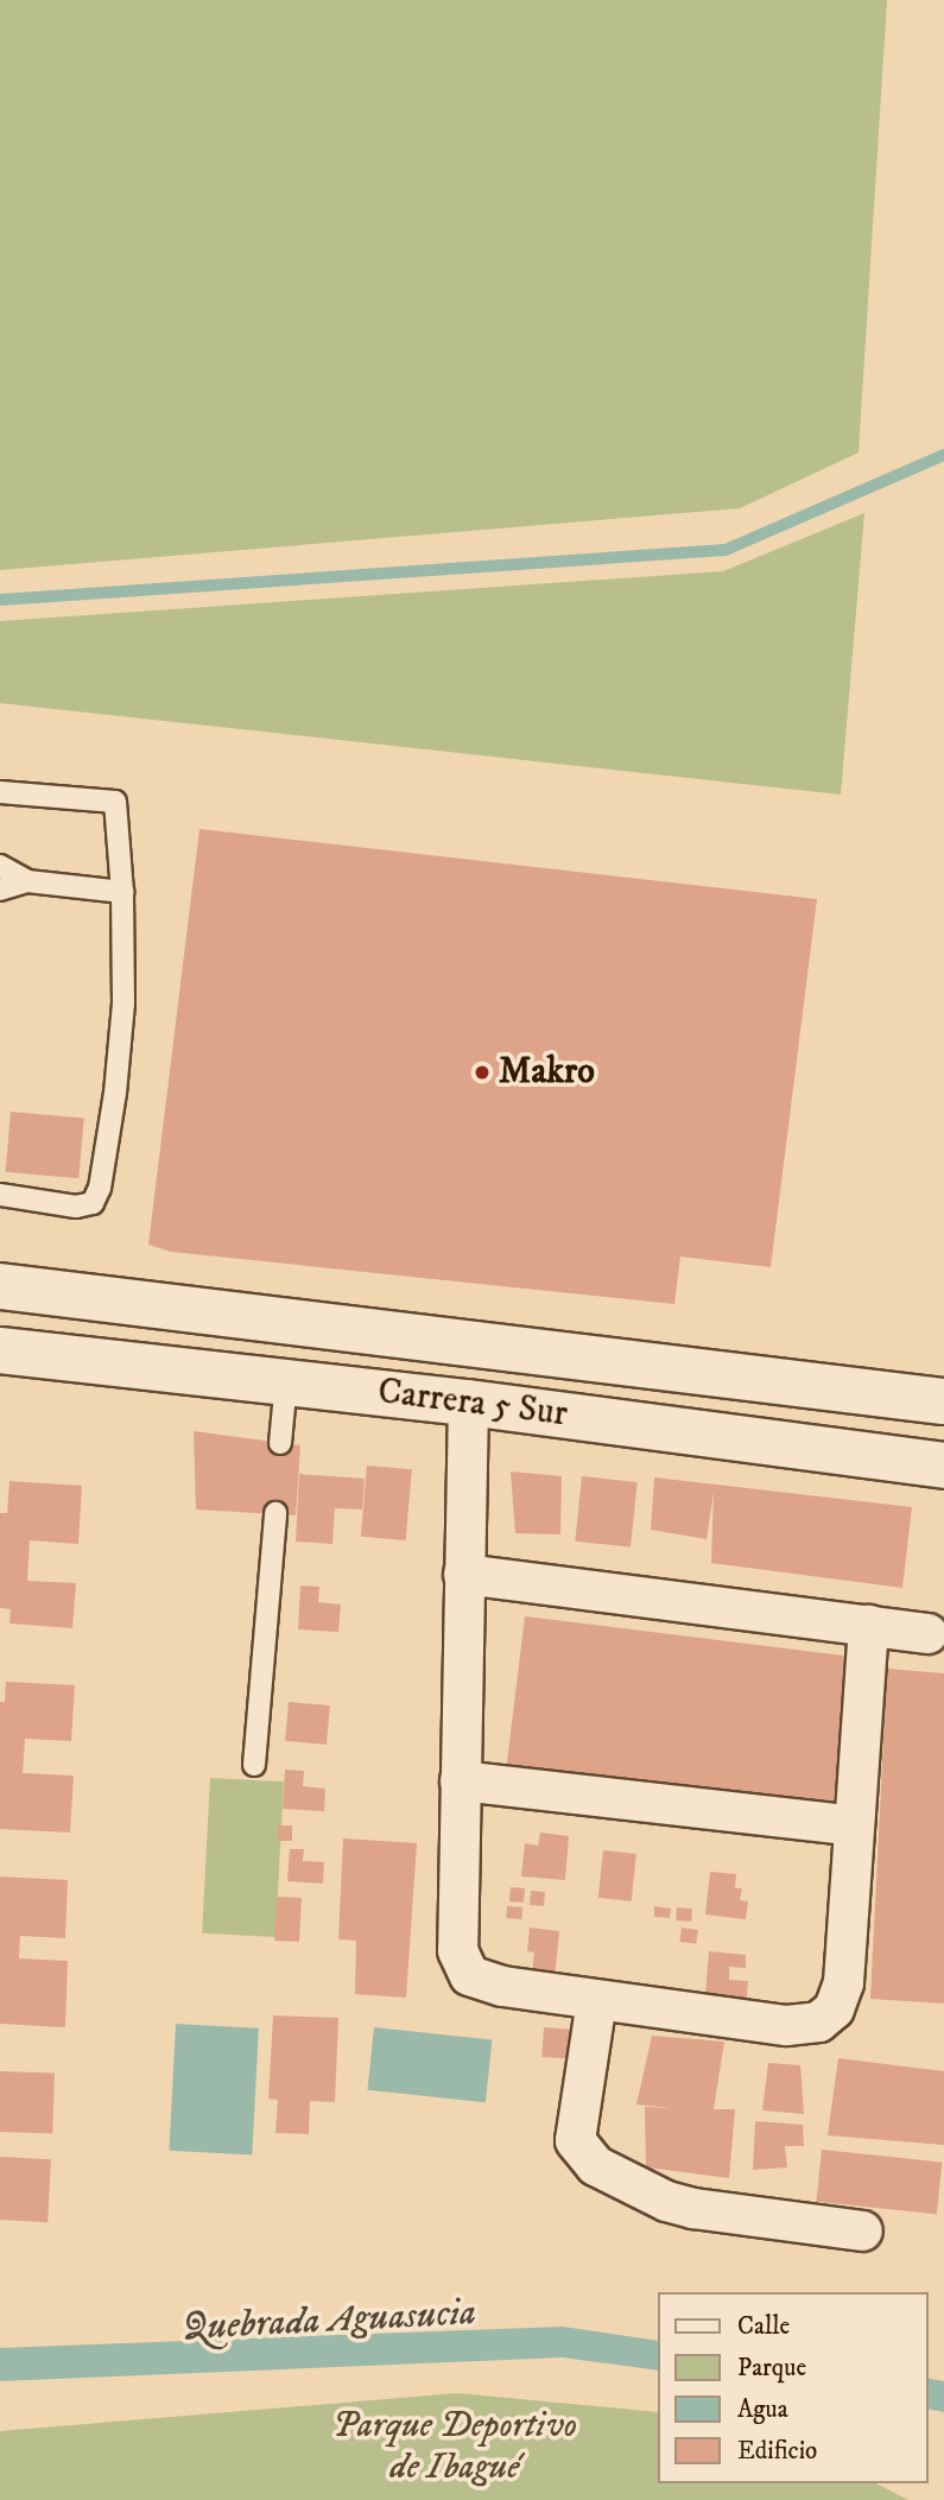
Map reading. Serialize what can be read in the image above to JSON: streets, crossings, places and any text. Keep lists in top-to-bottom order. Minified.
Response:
{"streets":{"street":["Carrera 5 Sur"]},"water":["Quebrada Aguasucia"],"parks":["Parque Deportivo de Ibagué"],"places":["Makro"],"legend":["Calle","Parque","Agua","Edificio"]}
